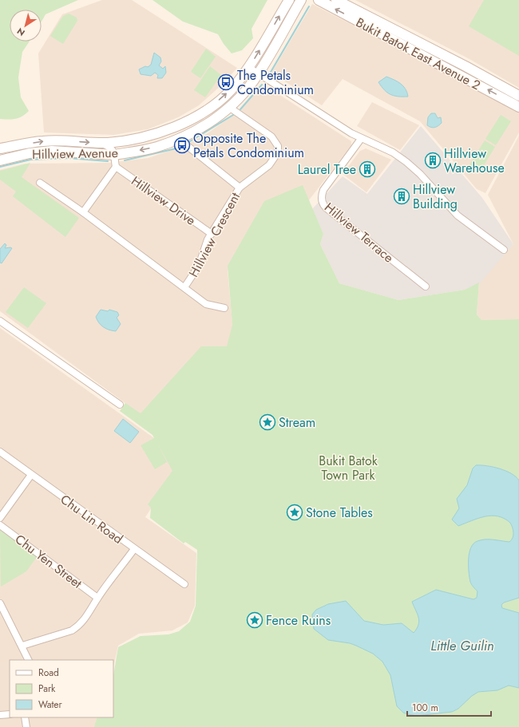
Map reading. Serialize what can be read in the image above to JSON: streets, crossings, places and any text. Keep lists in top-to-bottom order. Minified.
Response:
{"streets":{"street":["Bukit Batok East Avenue 2","Hillview Avenue","Hillview Drive","Hillview Terrace","Hillview Crescent","Chu Lin Road","Chu Yen Street"]},"crossings":[["Hillview Avenue","Hillview Crescent"],["Hillview Drive","Hillview Crescent"]],"water":["Little Guilin"],"parks":["Bukit Batok Town Park"],"places":{"bus stop":["The Petals Condominium","Opposite The Petals Condominium"],"building":["Hillview Warehouse","Laurel Tree","Hillview Building"],"place":["Stream","Stone Tables","Fence Ruins"]},"legend":["Road","Park","Water"],"scale_bar":"100 m","north":"bottom left"}
